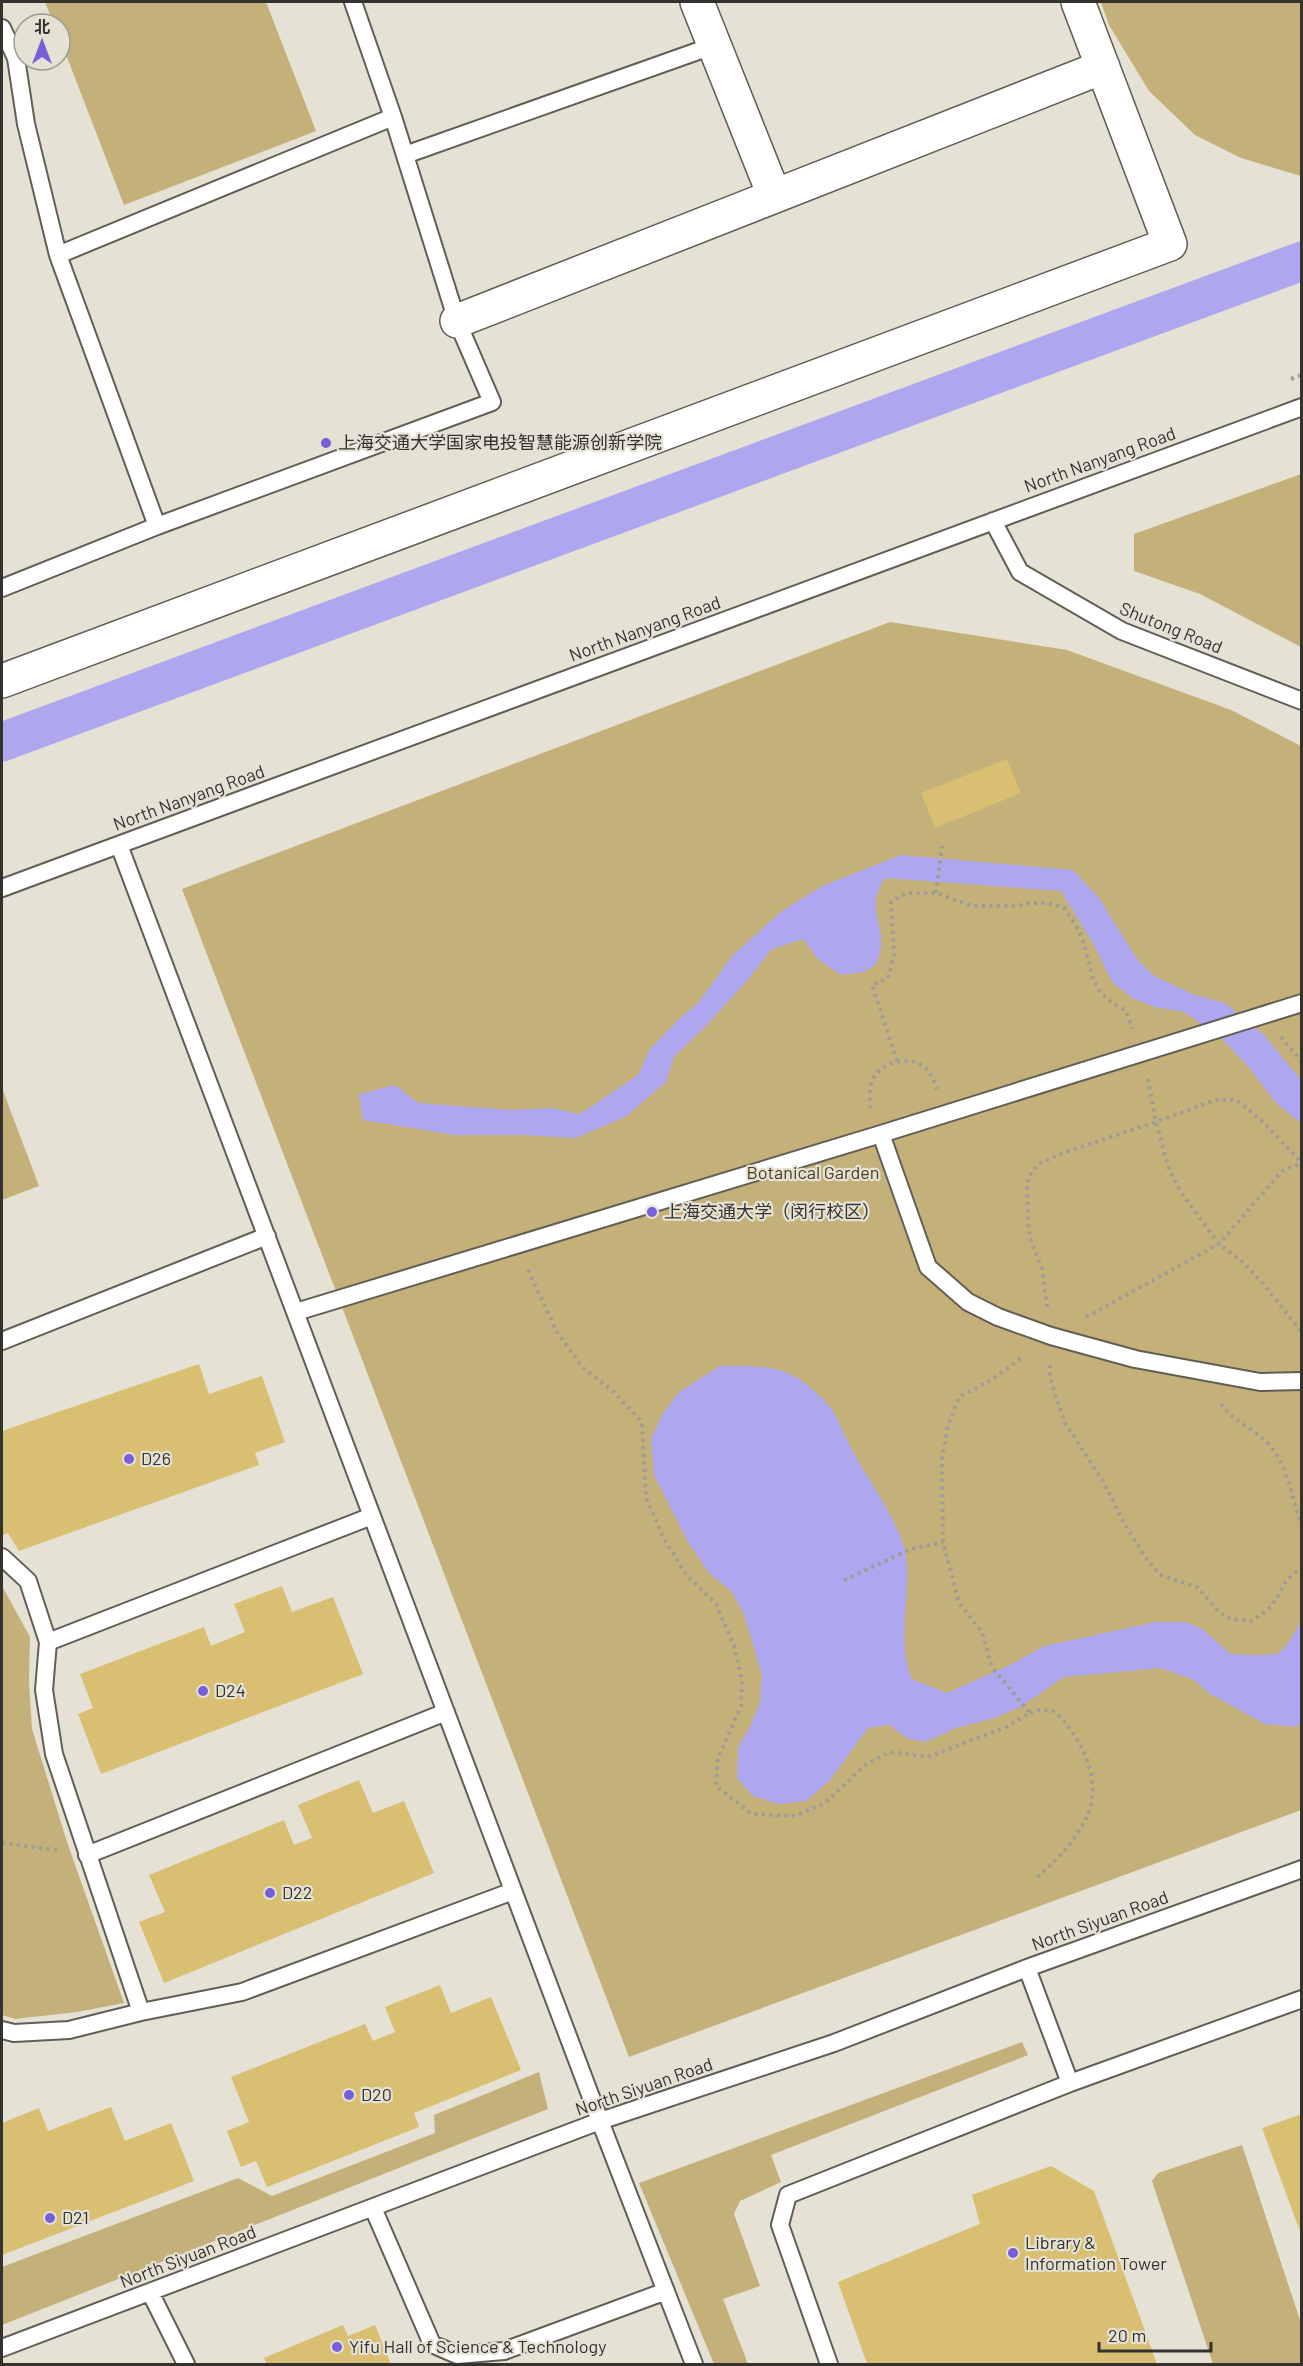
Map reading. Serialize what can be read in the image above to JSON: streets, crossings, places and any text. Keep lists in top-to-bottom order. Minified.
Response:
{"streets":{"lane":["North Nanyang Road","Shutong Road","North Siyuan Road"]},"crossings":[["North Nanyang Road","Shutong Road"]],"parks":["Botanical Garden"],"places":["上海交通大学国家电投智慧能源创新学院","上海交通大学（闵行校区）","D26","D24","D22","D20","D21","Library & Information Tower","Yifu Hall of Science & Technology"],"scale_bar":"20 m","north":"top"}
